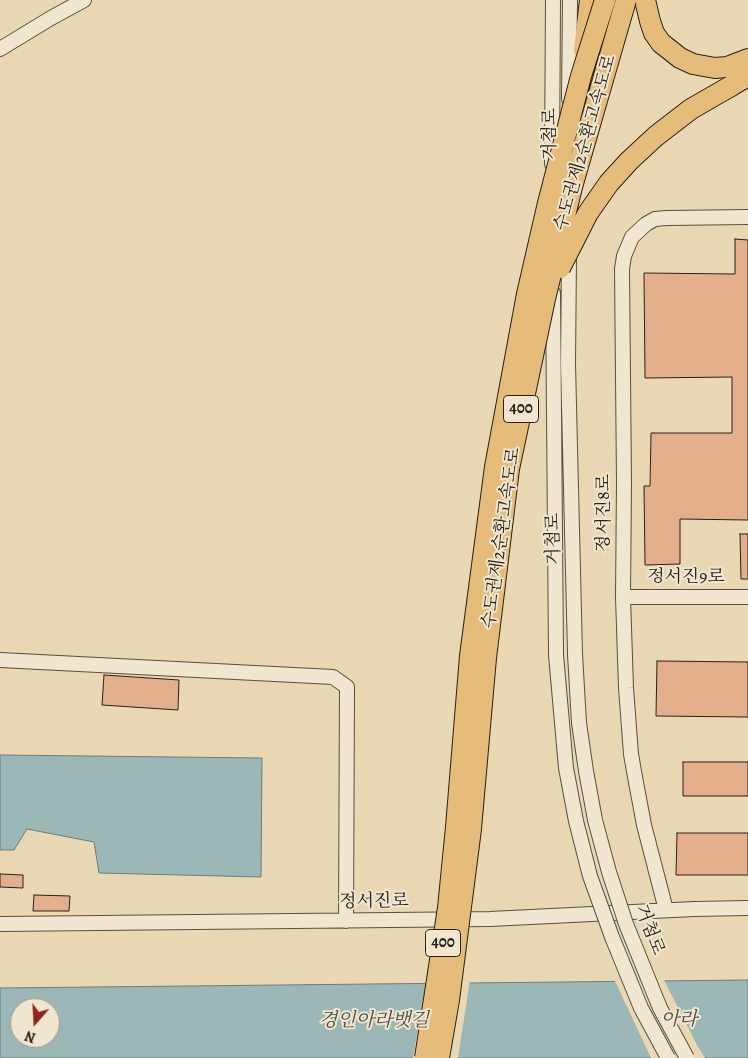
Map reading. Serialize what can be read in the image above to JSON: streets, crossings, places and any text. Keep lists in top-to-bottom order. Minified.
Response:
{"streets":{"highway":["수도권제2순환고속도로","400"],"street":["거첨로","정서진8로","정서진9로","정서진로"]},"crossings":[["정서진8로","정서진9로"],["정서진8로","정서진로"]],"water":["아라","경인아라뱃길"],"north":"bottom"}
